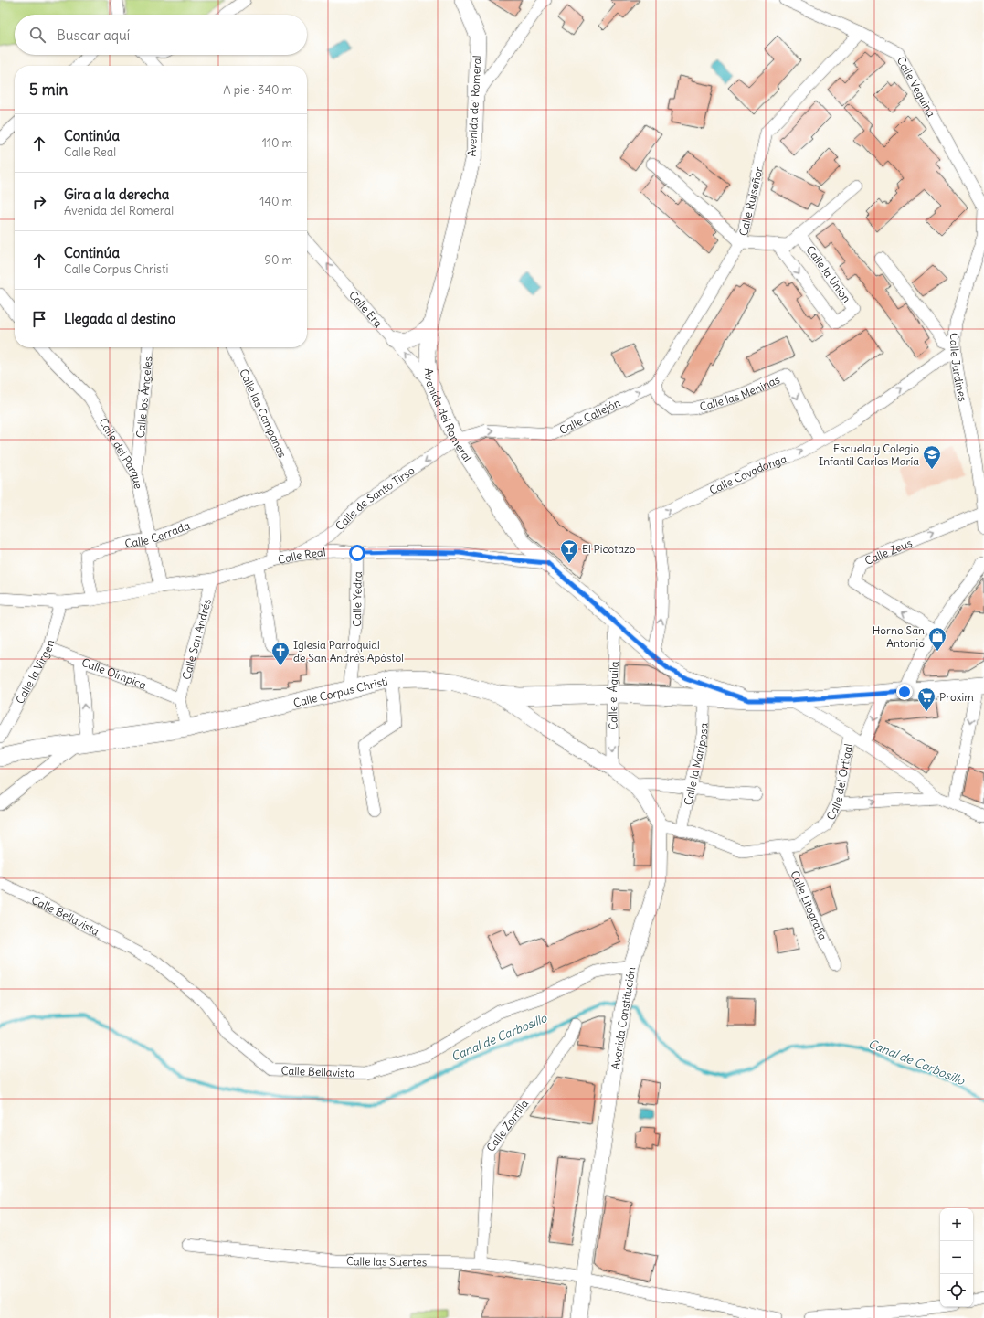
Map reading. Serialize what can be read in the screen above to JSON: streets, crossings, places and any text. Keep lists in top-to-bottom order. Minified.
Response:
{"streets":{"main road":["Calle Corpus Christi"],"street":["Calle Veguina","Avenida del Romeral","Calle Ruiseñor","Calle la Unión","Calle Era","Calle Jardines","Calle las Meninas","Calle los Ángeles","Calle las Campanas","Calle Callejón","Calle del Parque","Calle Covadonga","Calle de Santo Tirso","Calle Cerrada","Calle Zeus","Calle Real","Calle Yedra","Calle San Andrés","Calle la Virgen","Calle Oímpica","Calle el Águila","Calle la Mariposa","Calle del Ortigal","Calle Litografía","Calle Bellavista","Avenida Constitución","Calle Zorrilla","Calle las Suertes"]},"crossings":[["Calle Veguina","Calle Ruiseñor"],["Calle Veguina","Calle Jardines"],["Avenida del Romeral","Calle Era"],["Avenida del Romeral","Calle Callejón"],["Avenida del Romeral","Calle Covadonga"],["Avenida del Romeral","Calle de Santo Tirso"],["Avenida del Romeral","Calle Real"],["Avenida del Romeral","Calle Corpus Christi"],["Avenida del Romeral","Calle el Águila"],["Calle Ruiseñor","Calle la Unión"],["Calle Ruiseñor","Calle las Meninas"],["Calle Ruiseñor","Calle Callejón"],["Calle Jardines","Calle Covadonga"],["Calle Jardines","Calle Zeus"],["Calle las Meninas","Calle Callejón"],["Calle las Meninas","Calle Covadonga"],["Calle los Ángeles","Calle del Parque"],["Calle las Campanas","Calle Cerrada"],["Calle Callejón","Calle de Santo Tirso"],["Calle del Parque","Calle Cerrada"],["Calle del Parque","Calle Real"],["Calle de Santo Tirso","Calle Real"],["Calle Cerrada","Calle Real"],["Calle Real","Calle Yedra"],["Calle Real","Calle San Andrés"],["Calle Real","Calle la Virgen"],["Calle Yedra","Calle Corpus Christi"],["Calle San Andrés","Calle Oímpica"],["Calle la Virgen","Calle Oímpica"],["Calle Corpus Christi","Calle el Águila"],["Calle Corpus Christi","Calle la Mariposa"],["Calle Corpus Christi","Calle del Ortigal"],["Calle la Mariposa","Calle del Ortigal"],["Calle del Ortigal","Calle Litografía"],["Calle del Ortigal","Avenida Constitución"],["Calle Bellavista","Avenida Constitución"],["Avenida Constitución","Calle las Suertes"],["Calle Zorrilla","Calle las Suertes"]],"one_way":["Calle Era","Calle Callejón","Calle Covadonga","Calle de Santo Tirso"],"water":["Canal de Carbosillo"],"places":{"school or university":["Escuela y Colegio Infantil Carlos María"],"bar":["El Picotazo"],"shop":["Horno San Antonio"],"church":["Iglesia Parroquial de San Andrés Apóstol"],"supermarket":["Proxim"]},"page":{"search":"Buscar aquí","heading":["5 min","A pie · 340 m"],"list":[["Continúa","Calle Real","110 m"],["Gira a la derecha","Avenida del Romeral","140 m"],["Continúa","Calle Corpus Christi","90 m"],"Llegada al destino"],"map_buttons":["+","−"]}}
